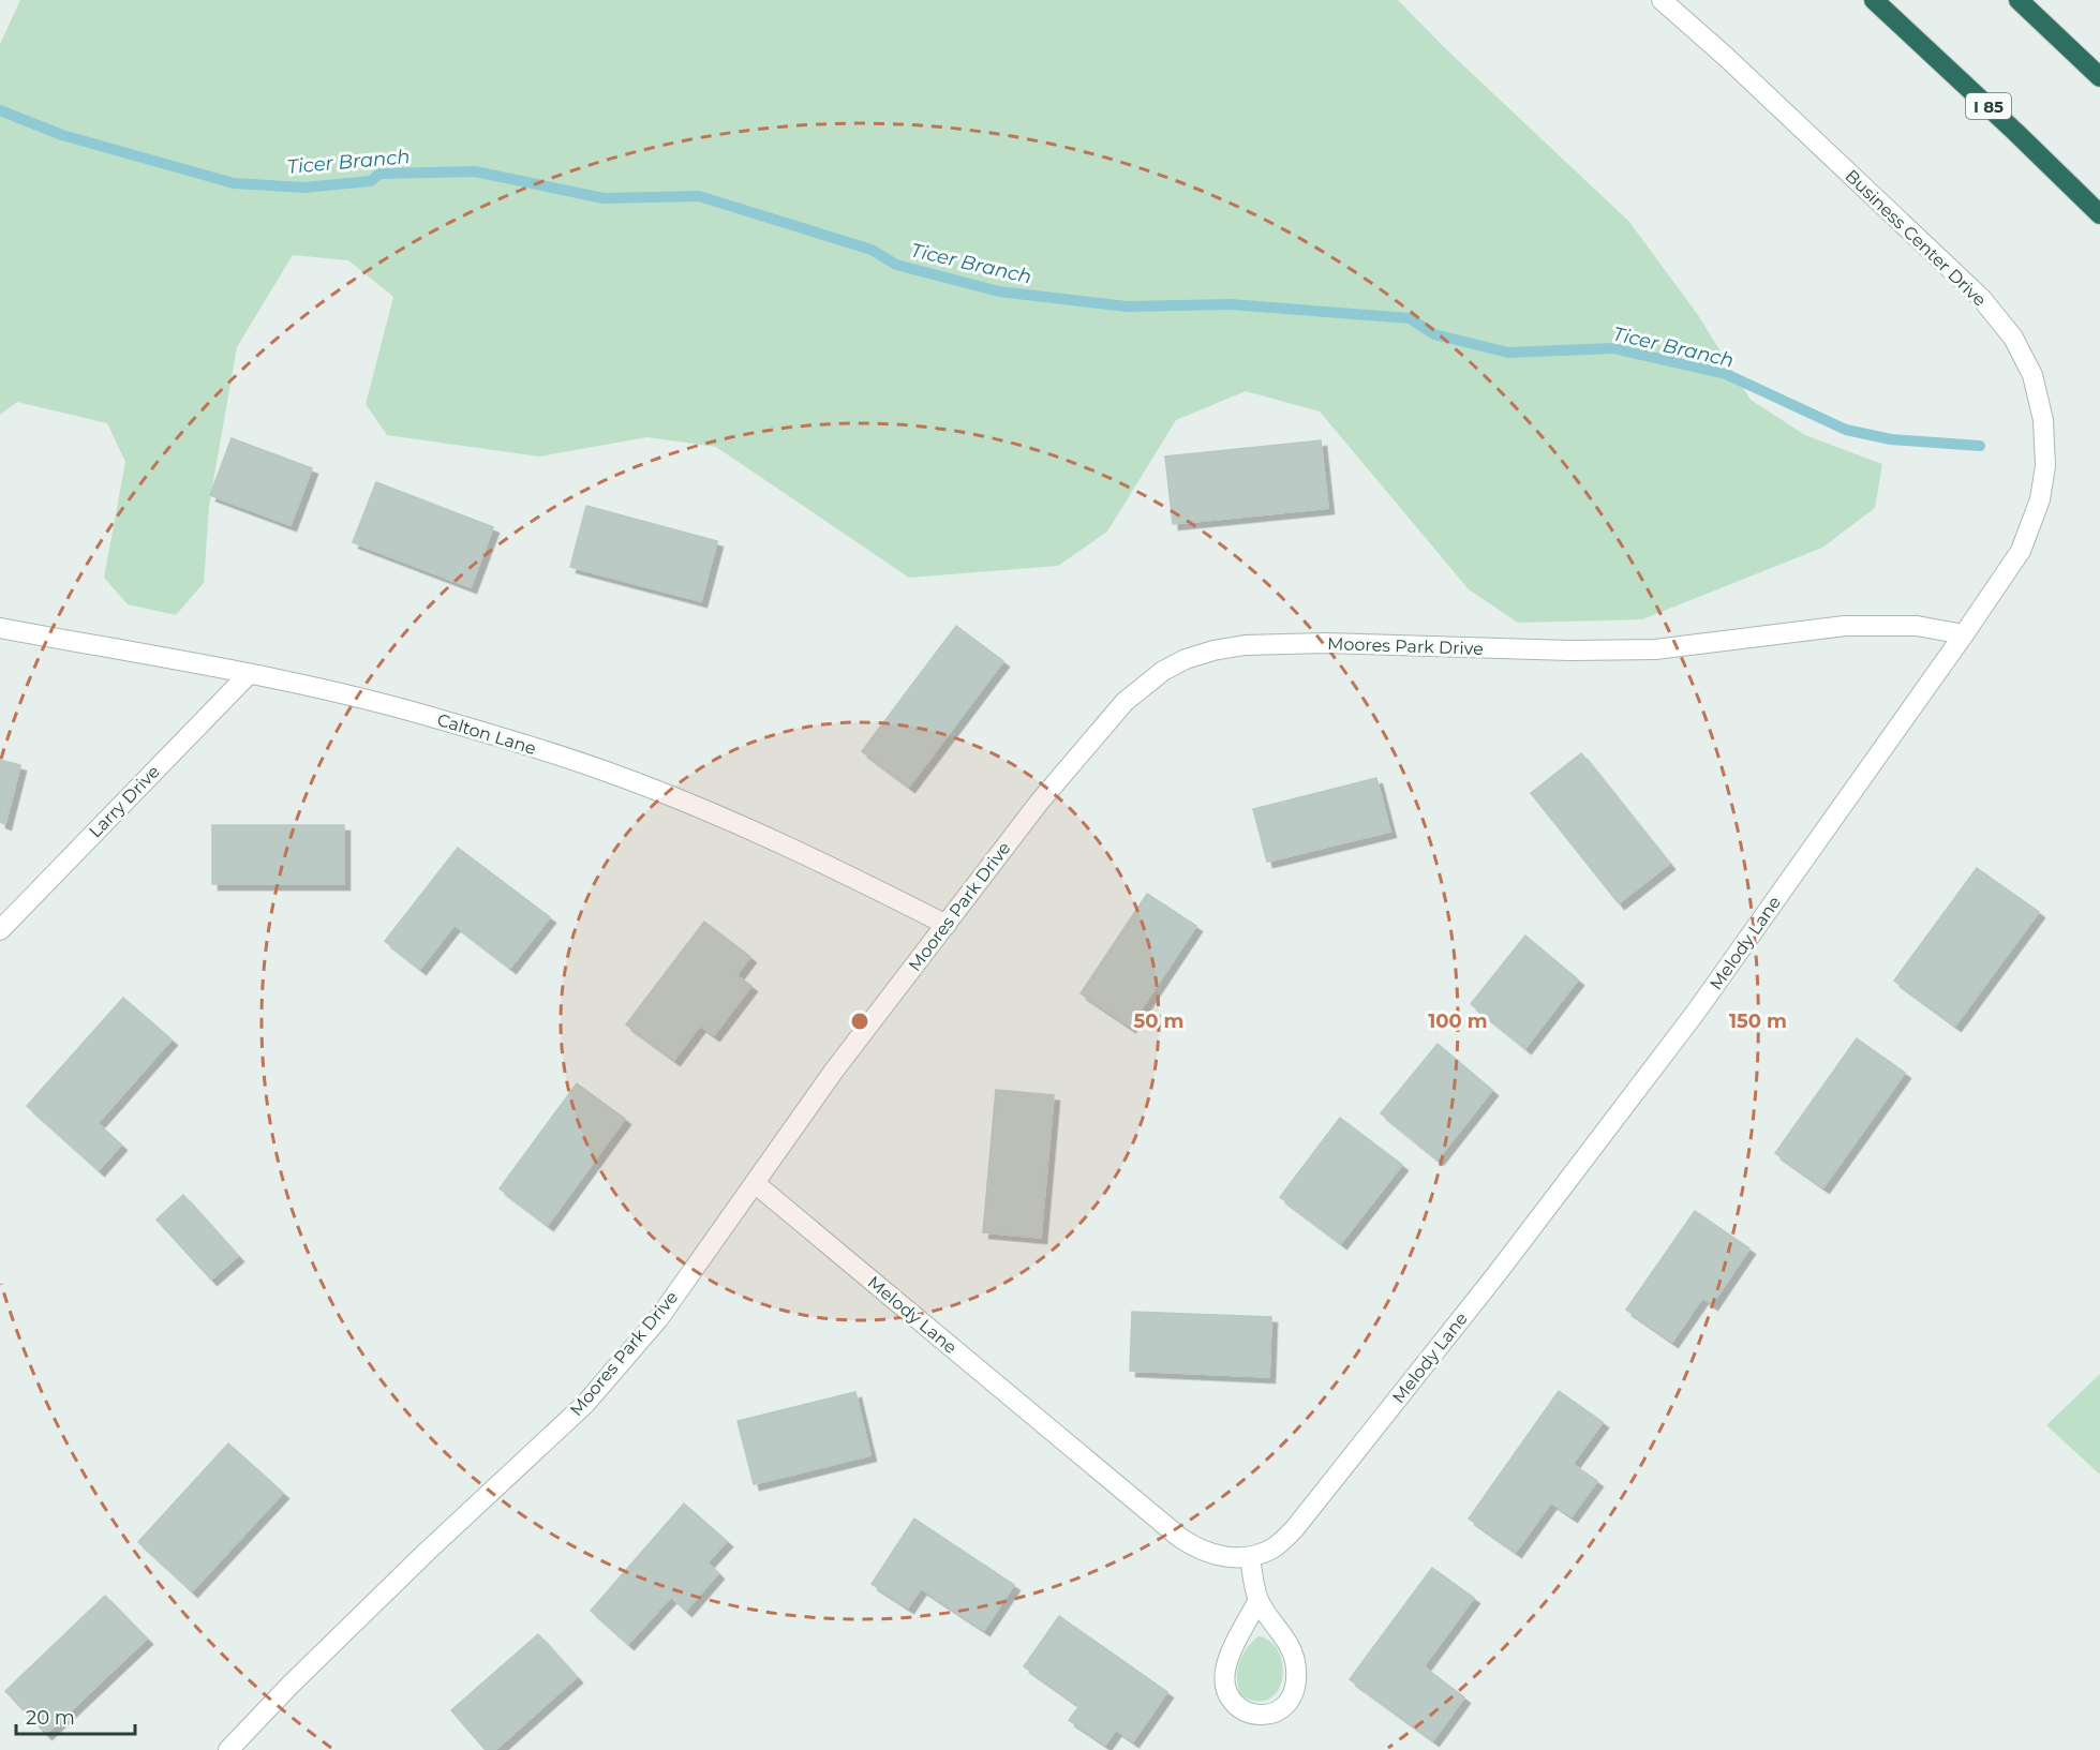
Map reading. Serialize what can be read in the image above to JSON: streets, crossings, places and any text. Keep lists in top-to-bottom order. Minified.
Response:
{"streets":{"highway":["I 85"],"street":["Business Center Drive","Moores Park Drive","Calton Lane","Larry Drive","Melody Lane"]},"crossings":[["Business Center Drive","Moores Park Drive"],["Business Center Drive","Melody Lane"],["Moores Park Drive","Calton Lane"],["Moores Park Drive","Melody Lane"],["Calton Lane","Larry Drive"]],"water":["Ticer Branch"],"scale_bar":"20 m","rings":["50 m","100 m","150 m"]}
